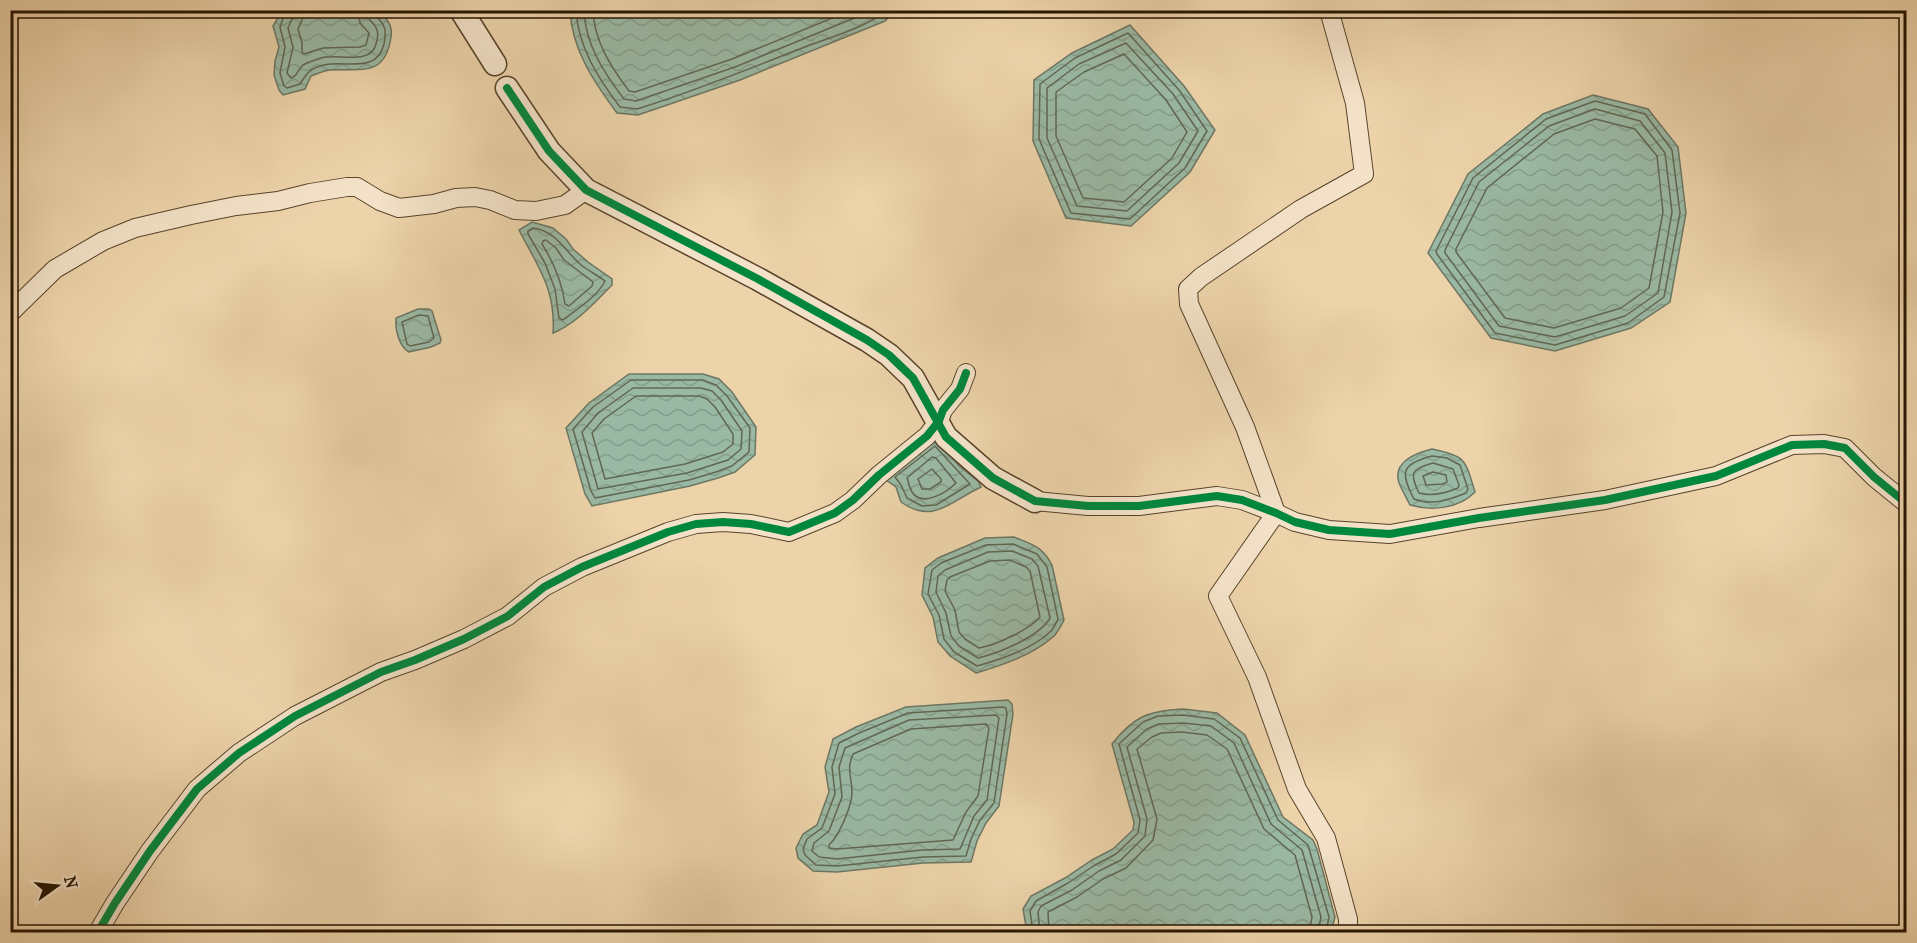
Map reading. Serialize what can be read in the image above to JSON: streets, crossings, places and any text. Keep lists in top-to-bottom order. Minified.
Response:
{"north":"right"}
